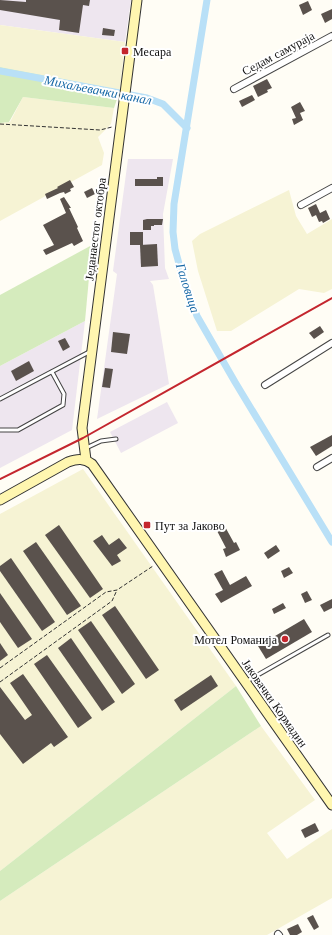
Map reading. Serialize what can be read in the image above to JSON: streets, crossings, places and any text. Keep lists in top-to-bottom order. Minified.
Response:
{"streets":{"main road":["Једанаестог октобра","Јаковачки Кормадин"],"street":["Седам самураја"]},"crossings":[["Једанаестог октобра","Јаковачки Кормадин"]],"water":["Михаљевачки канал","Галовица"],"places":{"transit":["Месара","Пут за Јаково"],"other":["Мотел Романија"]}}
